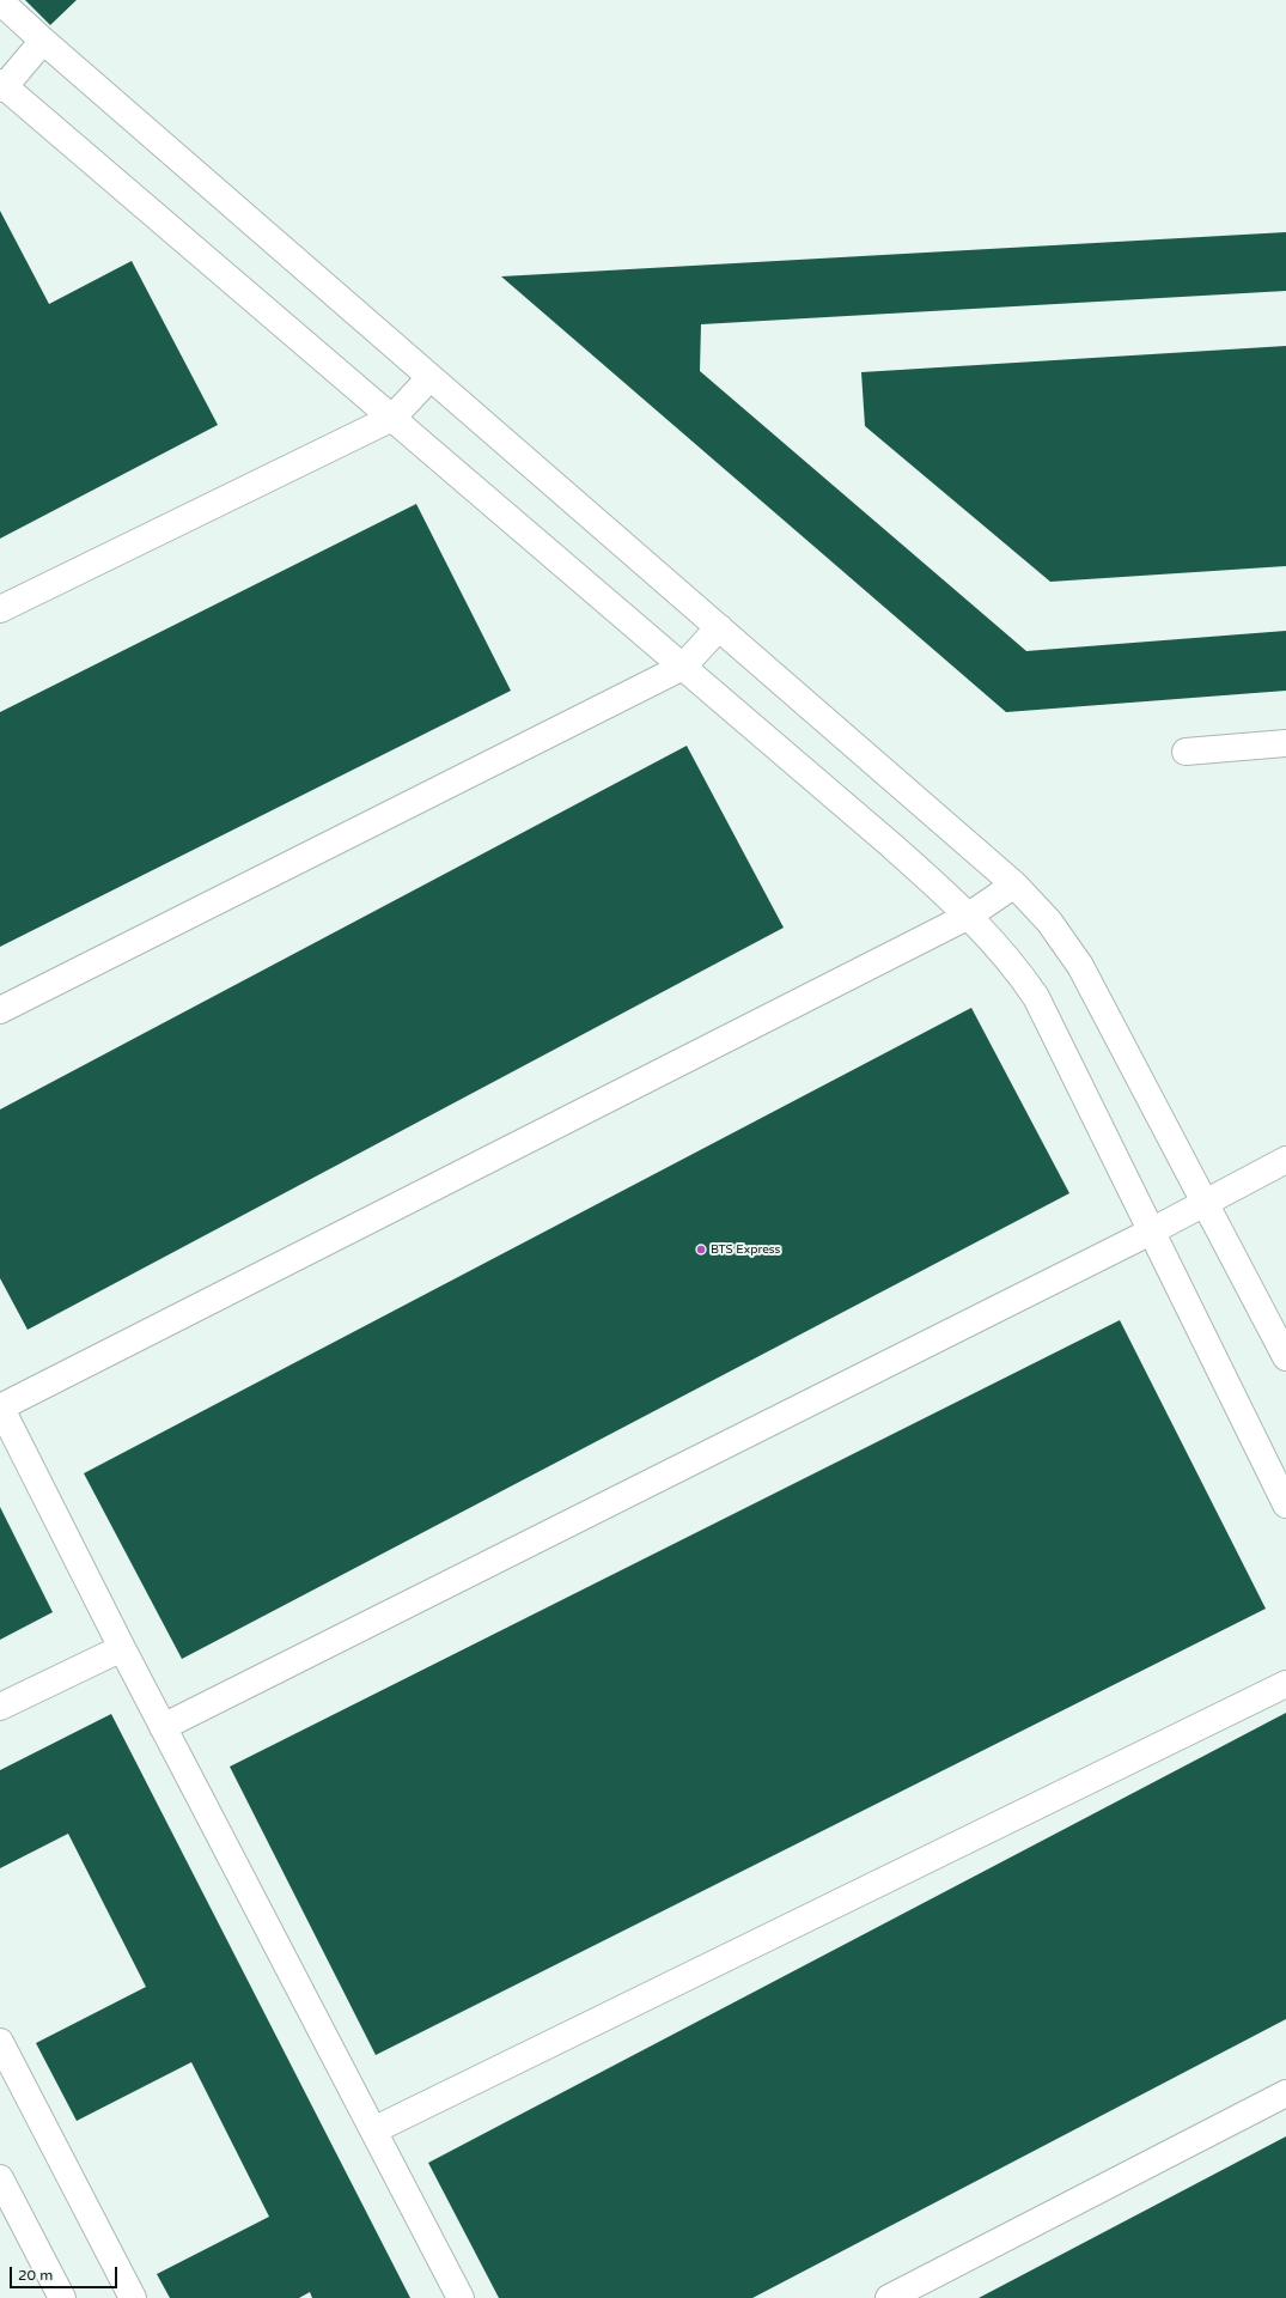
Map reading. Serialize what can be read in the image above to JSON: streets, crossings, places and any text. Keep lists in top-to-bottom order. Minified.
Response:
{"places":["BTS Express"],"scale_bar":"20 m"}
